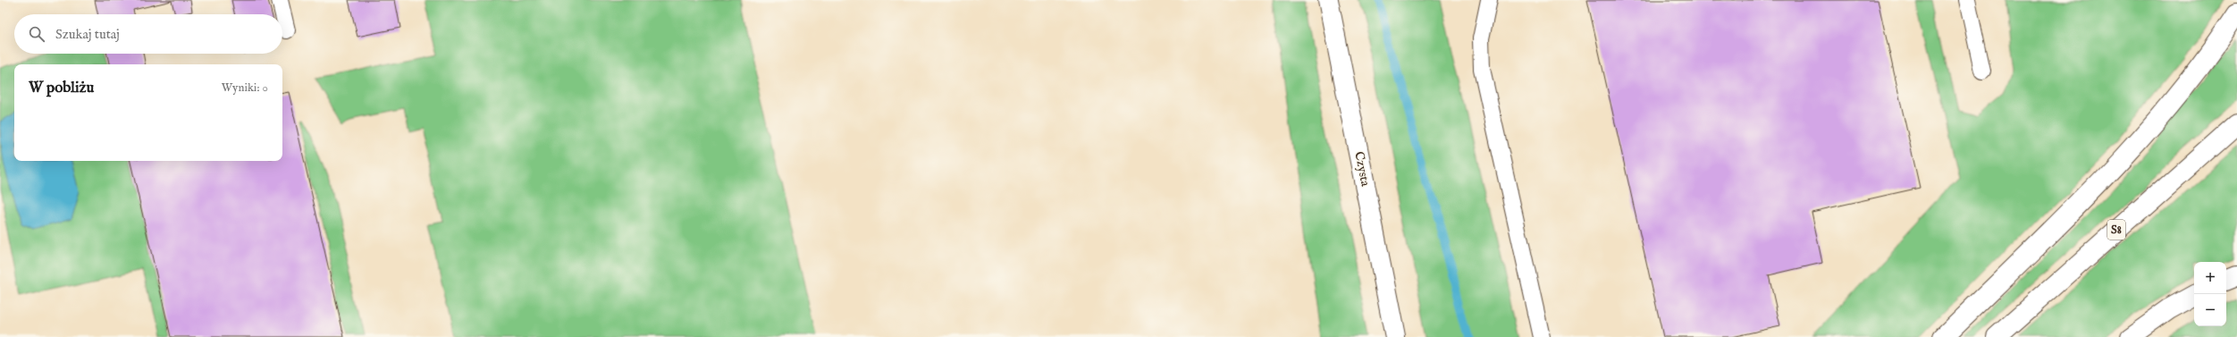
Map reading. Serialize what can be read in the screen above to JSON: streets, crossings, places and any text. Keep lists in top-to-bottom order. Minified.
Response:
{"streets":{"main road":["Czysta","S8"]},"page":{"search":"Szukaj tutaj","heading":["W pobliżu","Wyniki: 0"],"map_buttons":["+","−"]}}
